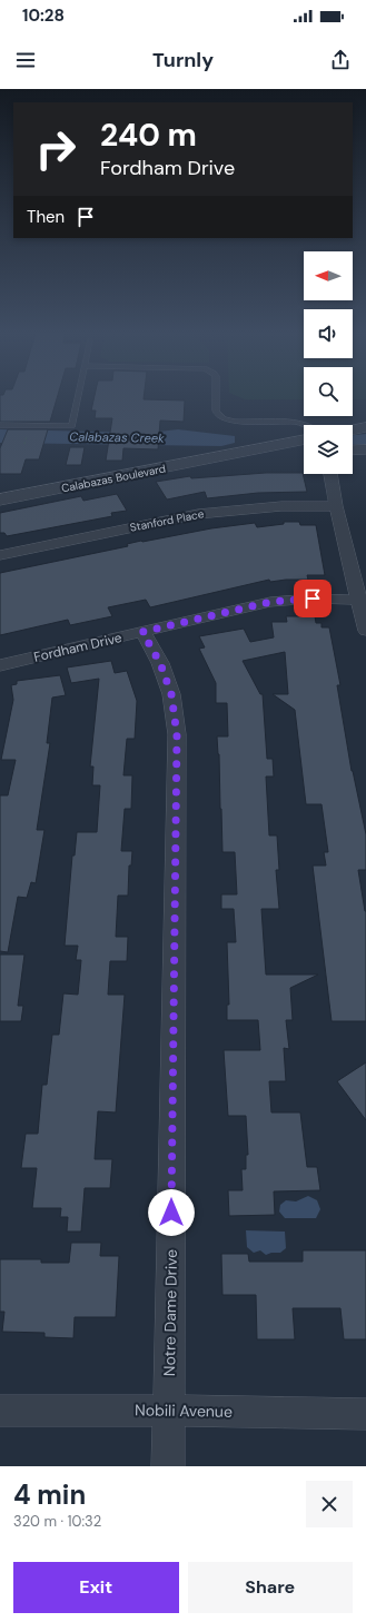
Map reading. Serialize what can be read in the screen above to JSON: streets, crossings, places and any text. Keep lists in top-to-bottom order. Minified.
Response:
{"streets":{"street":["Calabazas Boulevard","Stanford Place","Fordham Drive","Notre Dame Drive","Nobili Avenue"]},"crossings":[["Fordham Drive","Notre Dame Drive"],["Notre Dame Drive","Nobili Avenue"]],"water":["Calabazas Creek"],"north":"left","page":{"status":"10:28","header":"Turnly","turn":["240 m","Fordham Drive"],"then":"Then","heading":["4 min","320 m · 10:32"],"buttons":["Exit","Share"]}}
